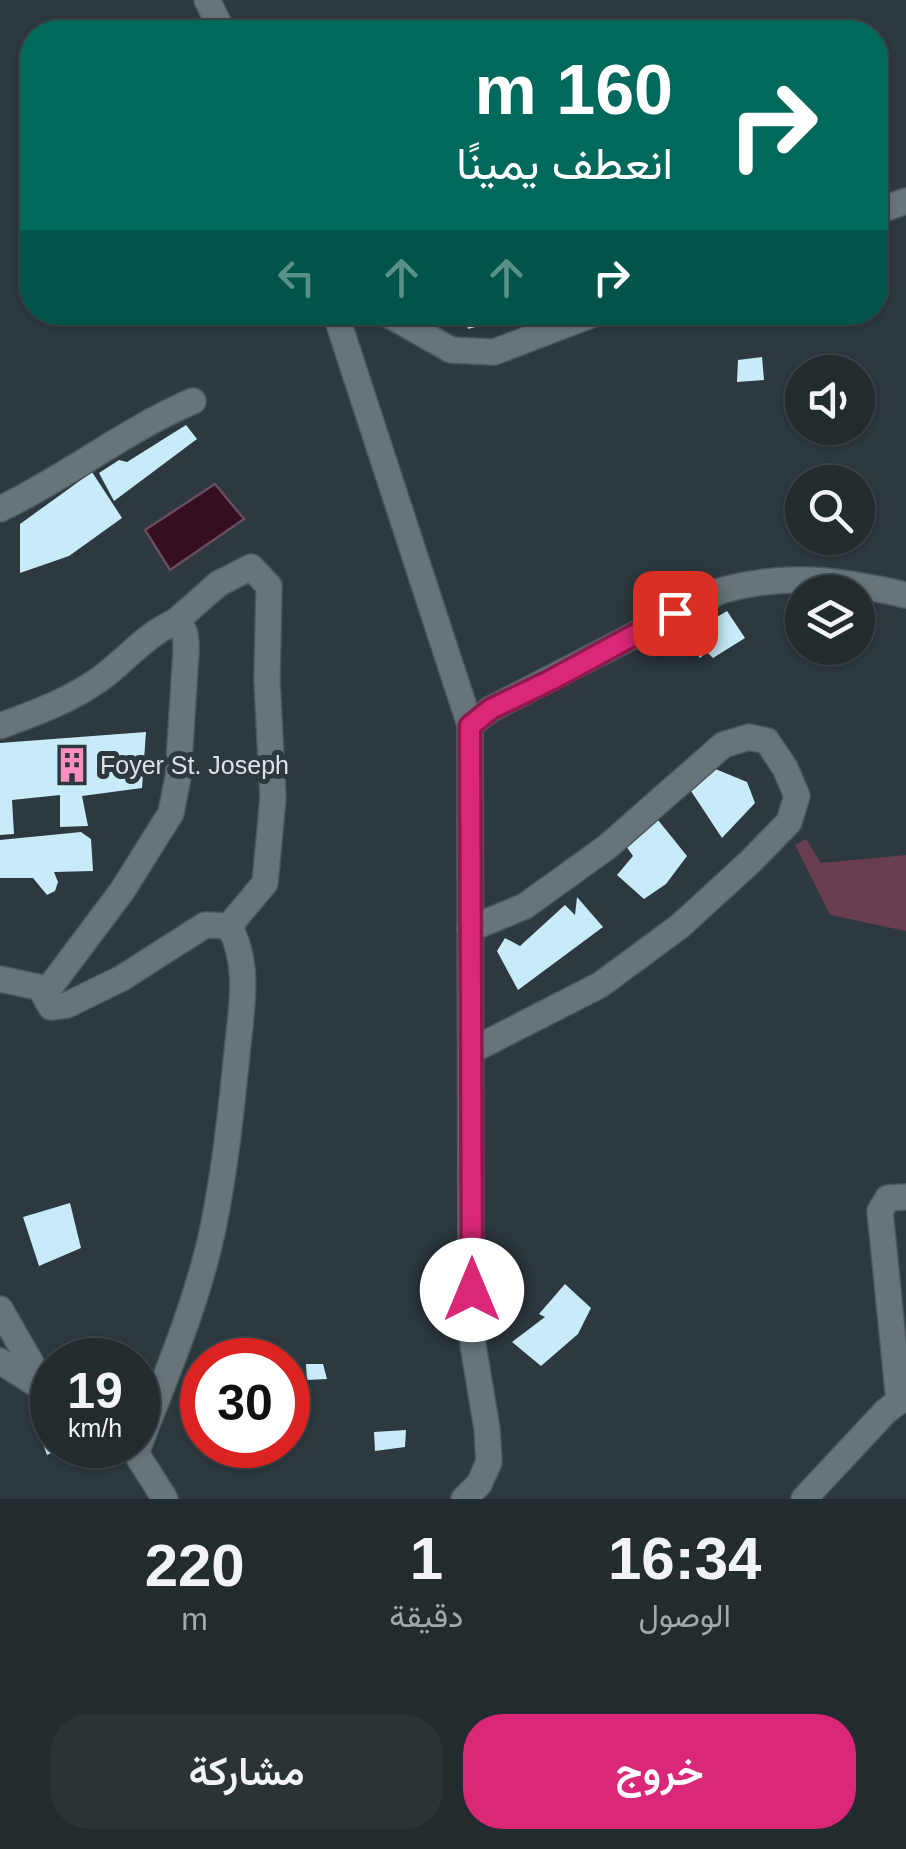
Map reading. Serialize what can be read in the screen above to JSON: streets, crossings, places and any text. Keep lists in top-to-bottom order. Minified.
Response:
{"places":{"building":["Foyer St. Joseph"]},"page":{"turn":["160 m","انعطف يمينًا"],"speed":"19 km/h","limit":"30","eta":["16:34","الوصول","1","دقيقة","220","m"],"buttons":["خروج","مشاركة"]}}
